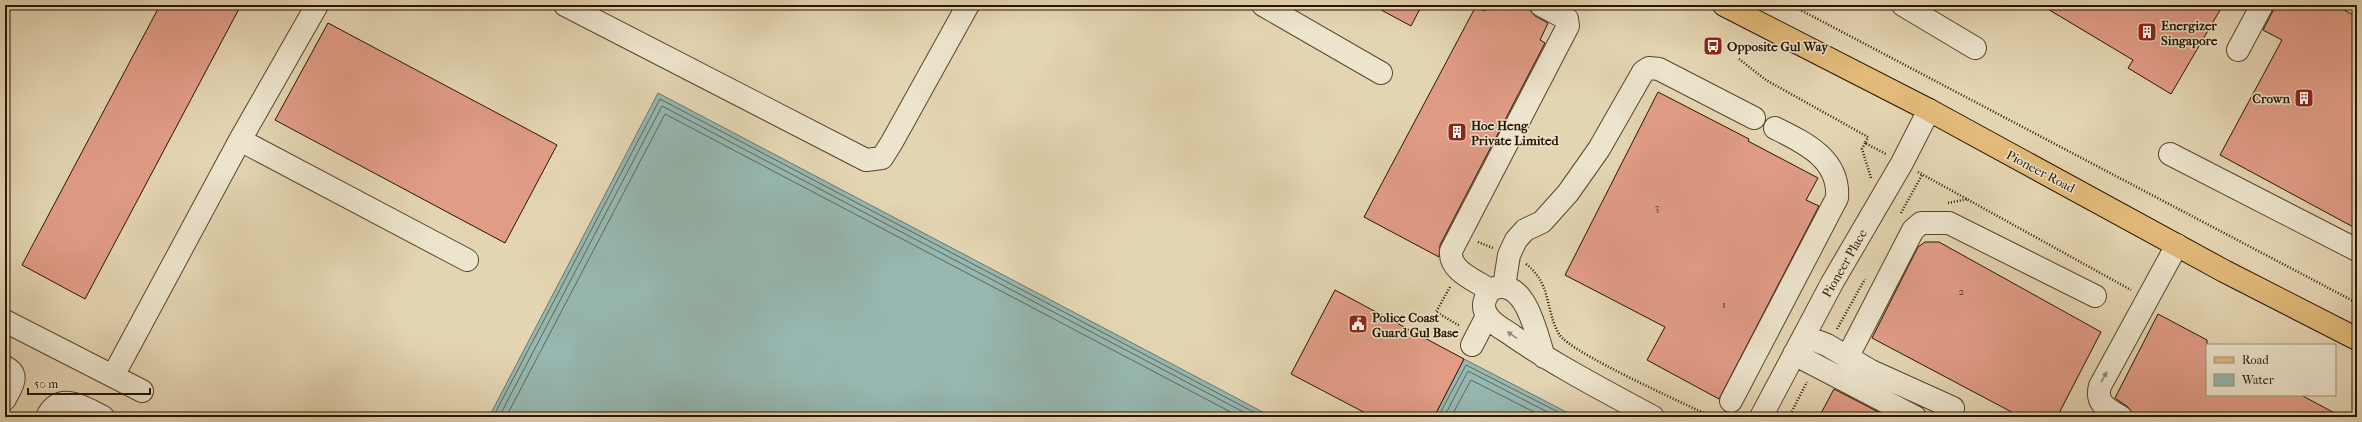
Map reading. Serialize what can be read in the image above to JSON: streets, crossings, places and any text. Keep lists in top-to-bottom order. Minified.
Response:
{"streets":{"main road":["Pioneer Road"],"street":["Pioneer Place"]},"crossings":[["Pioneer Road","Pioneer Place"]],"places":{"building":["Energizer Singapore","Crown","Hoe Heng Private Limited"],"bus stop":["Opposite Gul Way"],"public building":["Police Coast Guard Gul Base"]},"house_numbers":["3","2","1"],"legend":["Road","Water"],"scale_bar":"50 m"}
